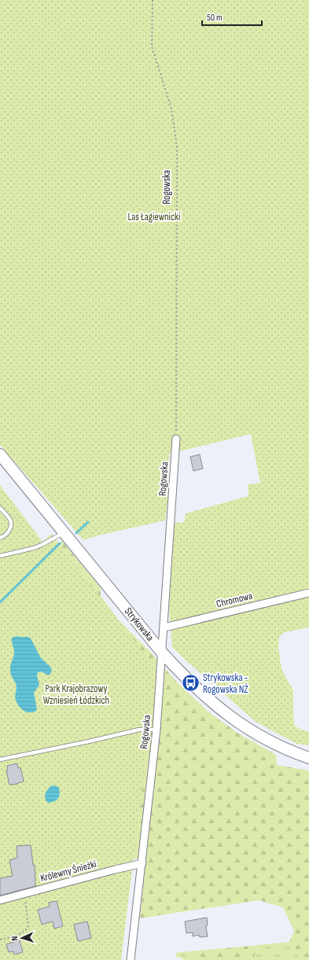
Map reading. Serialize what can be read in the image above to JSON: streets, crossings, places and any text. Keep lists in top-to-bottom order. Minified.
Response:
{"streets":{"main road":["Strykowska"],"street":["Rogowska","Chromowa","Królewny Śnieżki"]},"crossings":[["Rogowska","Chromowa"],["Rogowska","Strykowska"],["Rogowska","Królewny Śnieżki"]],"parks":["Las Łagiewnicki","Park Krajobrazowy Wzniesień Łódzkich"],"places":{"bus stop":["Strykowska - Rogowska NŻ"]},"scale_bar":"50 m","north":"left"}
